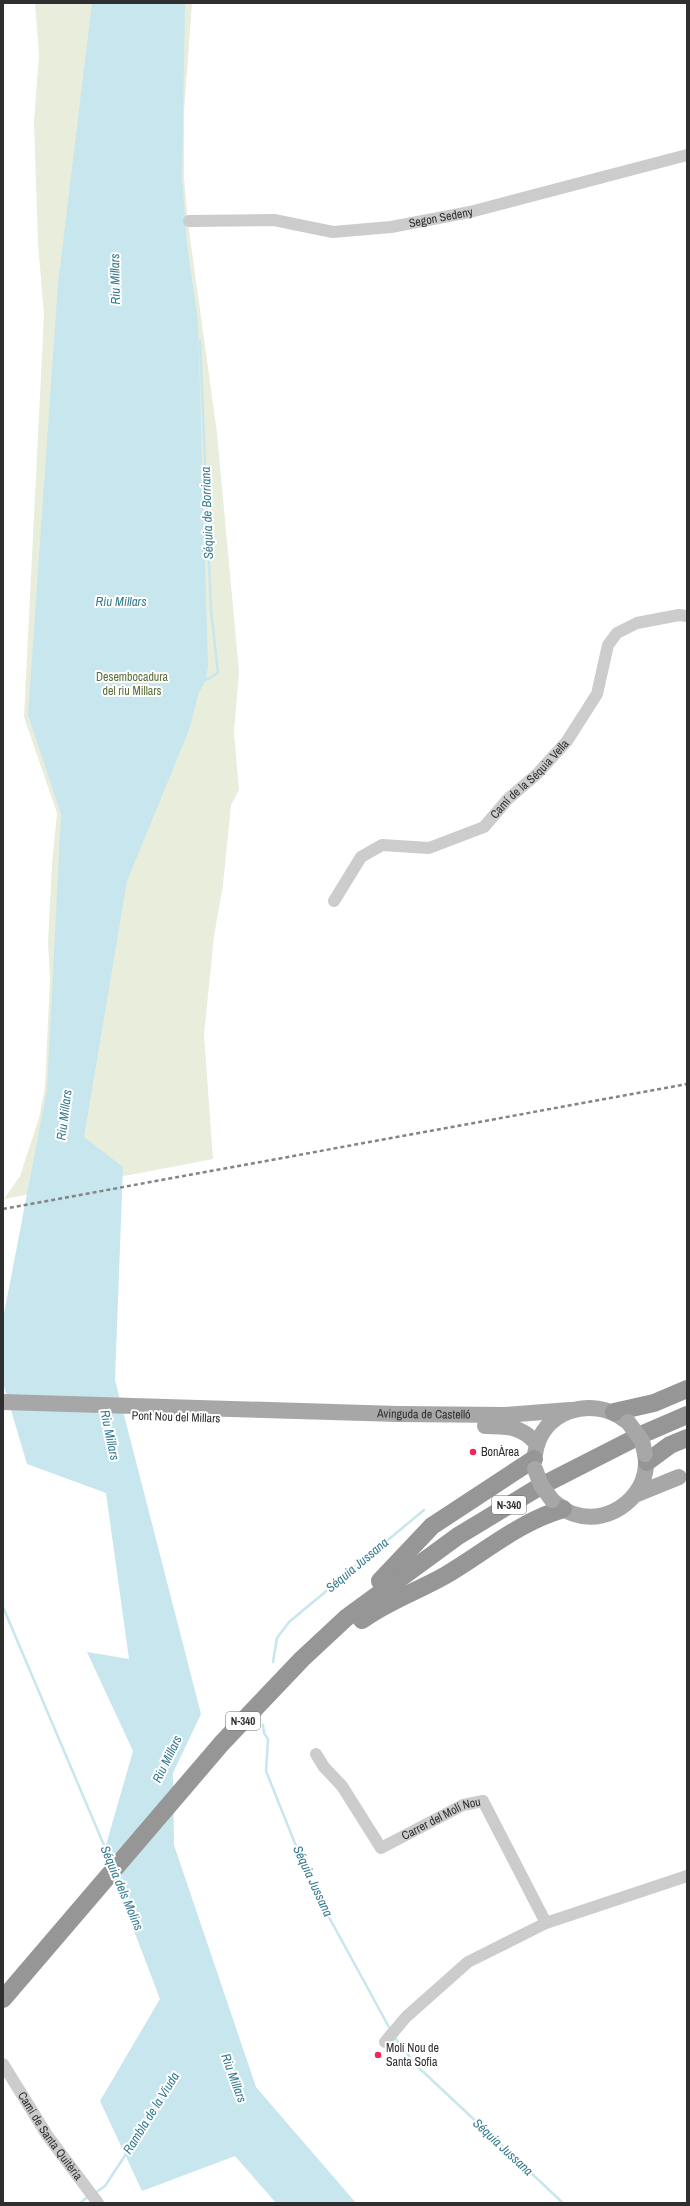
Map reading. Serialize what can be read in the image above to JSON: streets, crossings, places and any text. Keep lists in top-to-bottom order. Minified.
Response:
{"streets":{"highway":["N-340"],"main road":["Avinguda de Castelló","Pont Nou del Millars"],"street":["Segon Sedeny","Camí de la Séquia Vella","Carrer del Molí Nou","Camí de Santa Quitèria"]},"crossings":[["Avinguda de Castelló","Pont Nou del Millars"]],"water":["Riu Millars","Séquia de Borriana","Séquia Jussana","Séquia dels Molins","Rambla de la Viuda"],"parks":["Desembocadura del riu Millars"],"places":["BonÀrea","Molí Nou de Santa Sofia"]}
